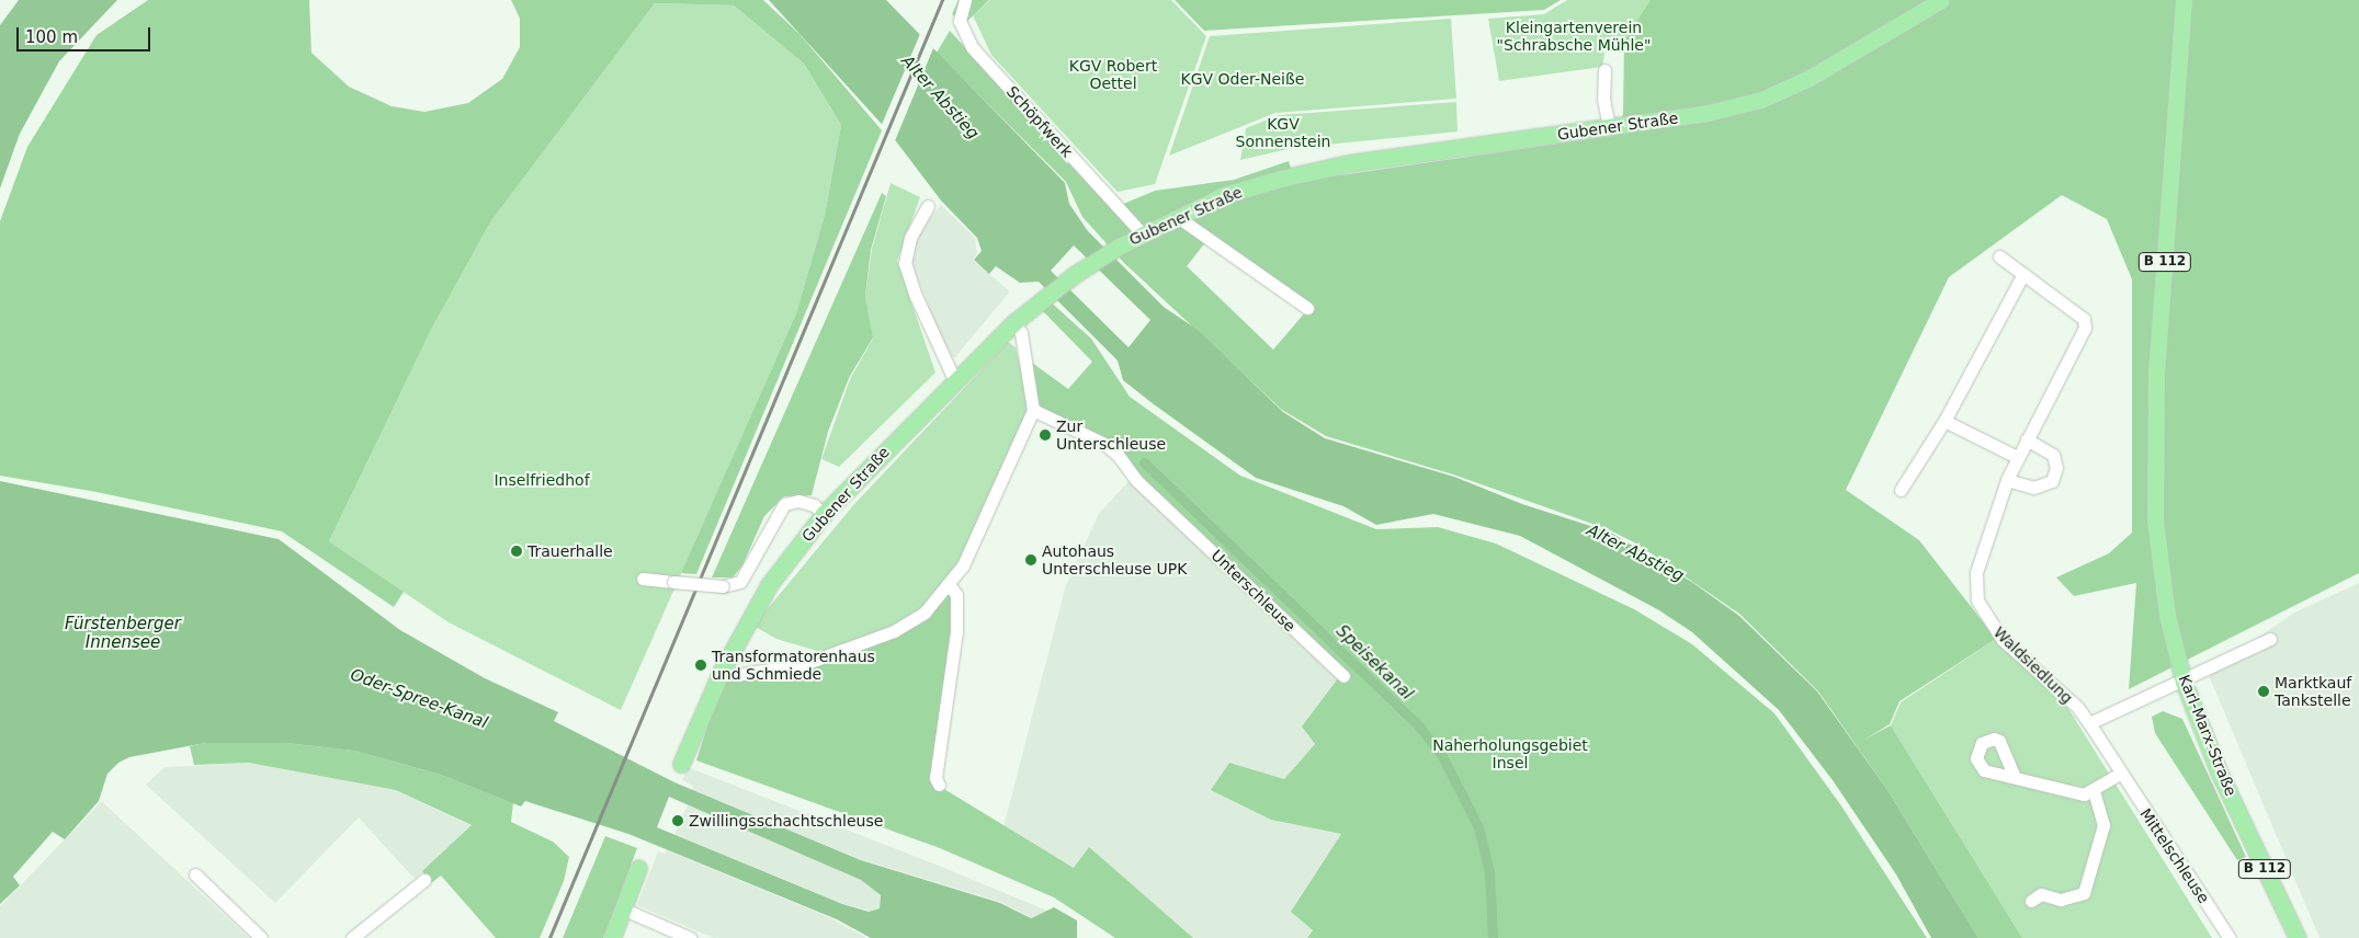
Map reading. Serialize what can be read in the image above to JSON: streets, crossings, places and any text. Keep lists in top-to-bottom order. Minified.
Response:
{"streets":{"main road":["Gubener Straße","B 112","Karl-Marx-Straße"],"street":["Schöpfwerk","Unterschleuse","Waldsiedlung","Mittelschleuse"]},"crossings":[["Schöpfwerk","Gubener Straße"],["Waldsiedlung","Mittelschleuse"]],"water":["Alter Abstieg","Fürstenberger Innensee","Speisekanal","Oder-Spree-Kanal"],"parks":["Kleingartenverein \"Schrabsche Mühle\"","KGV Robert Oettel","KGV Oder-Neiße","KGV Sonnenstein","Inselfriedhof","Naherholungsgebiet Insel"],"places":["Zur Unterschleuse","Trauerhalle","Autohaus Unterschleuse UPK","Transformatorenhaus und Schmiede","Marktkauf Tankstelle","Zwillingsschachtschleuse"],"scale_bar":"100 m"}
